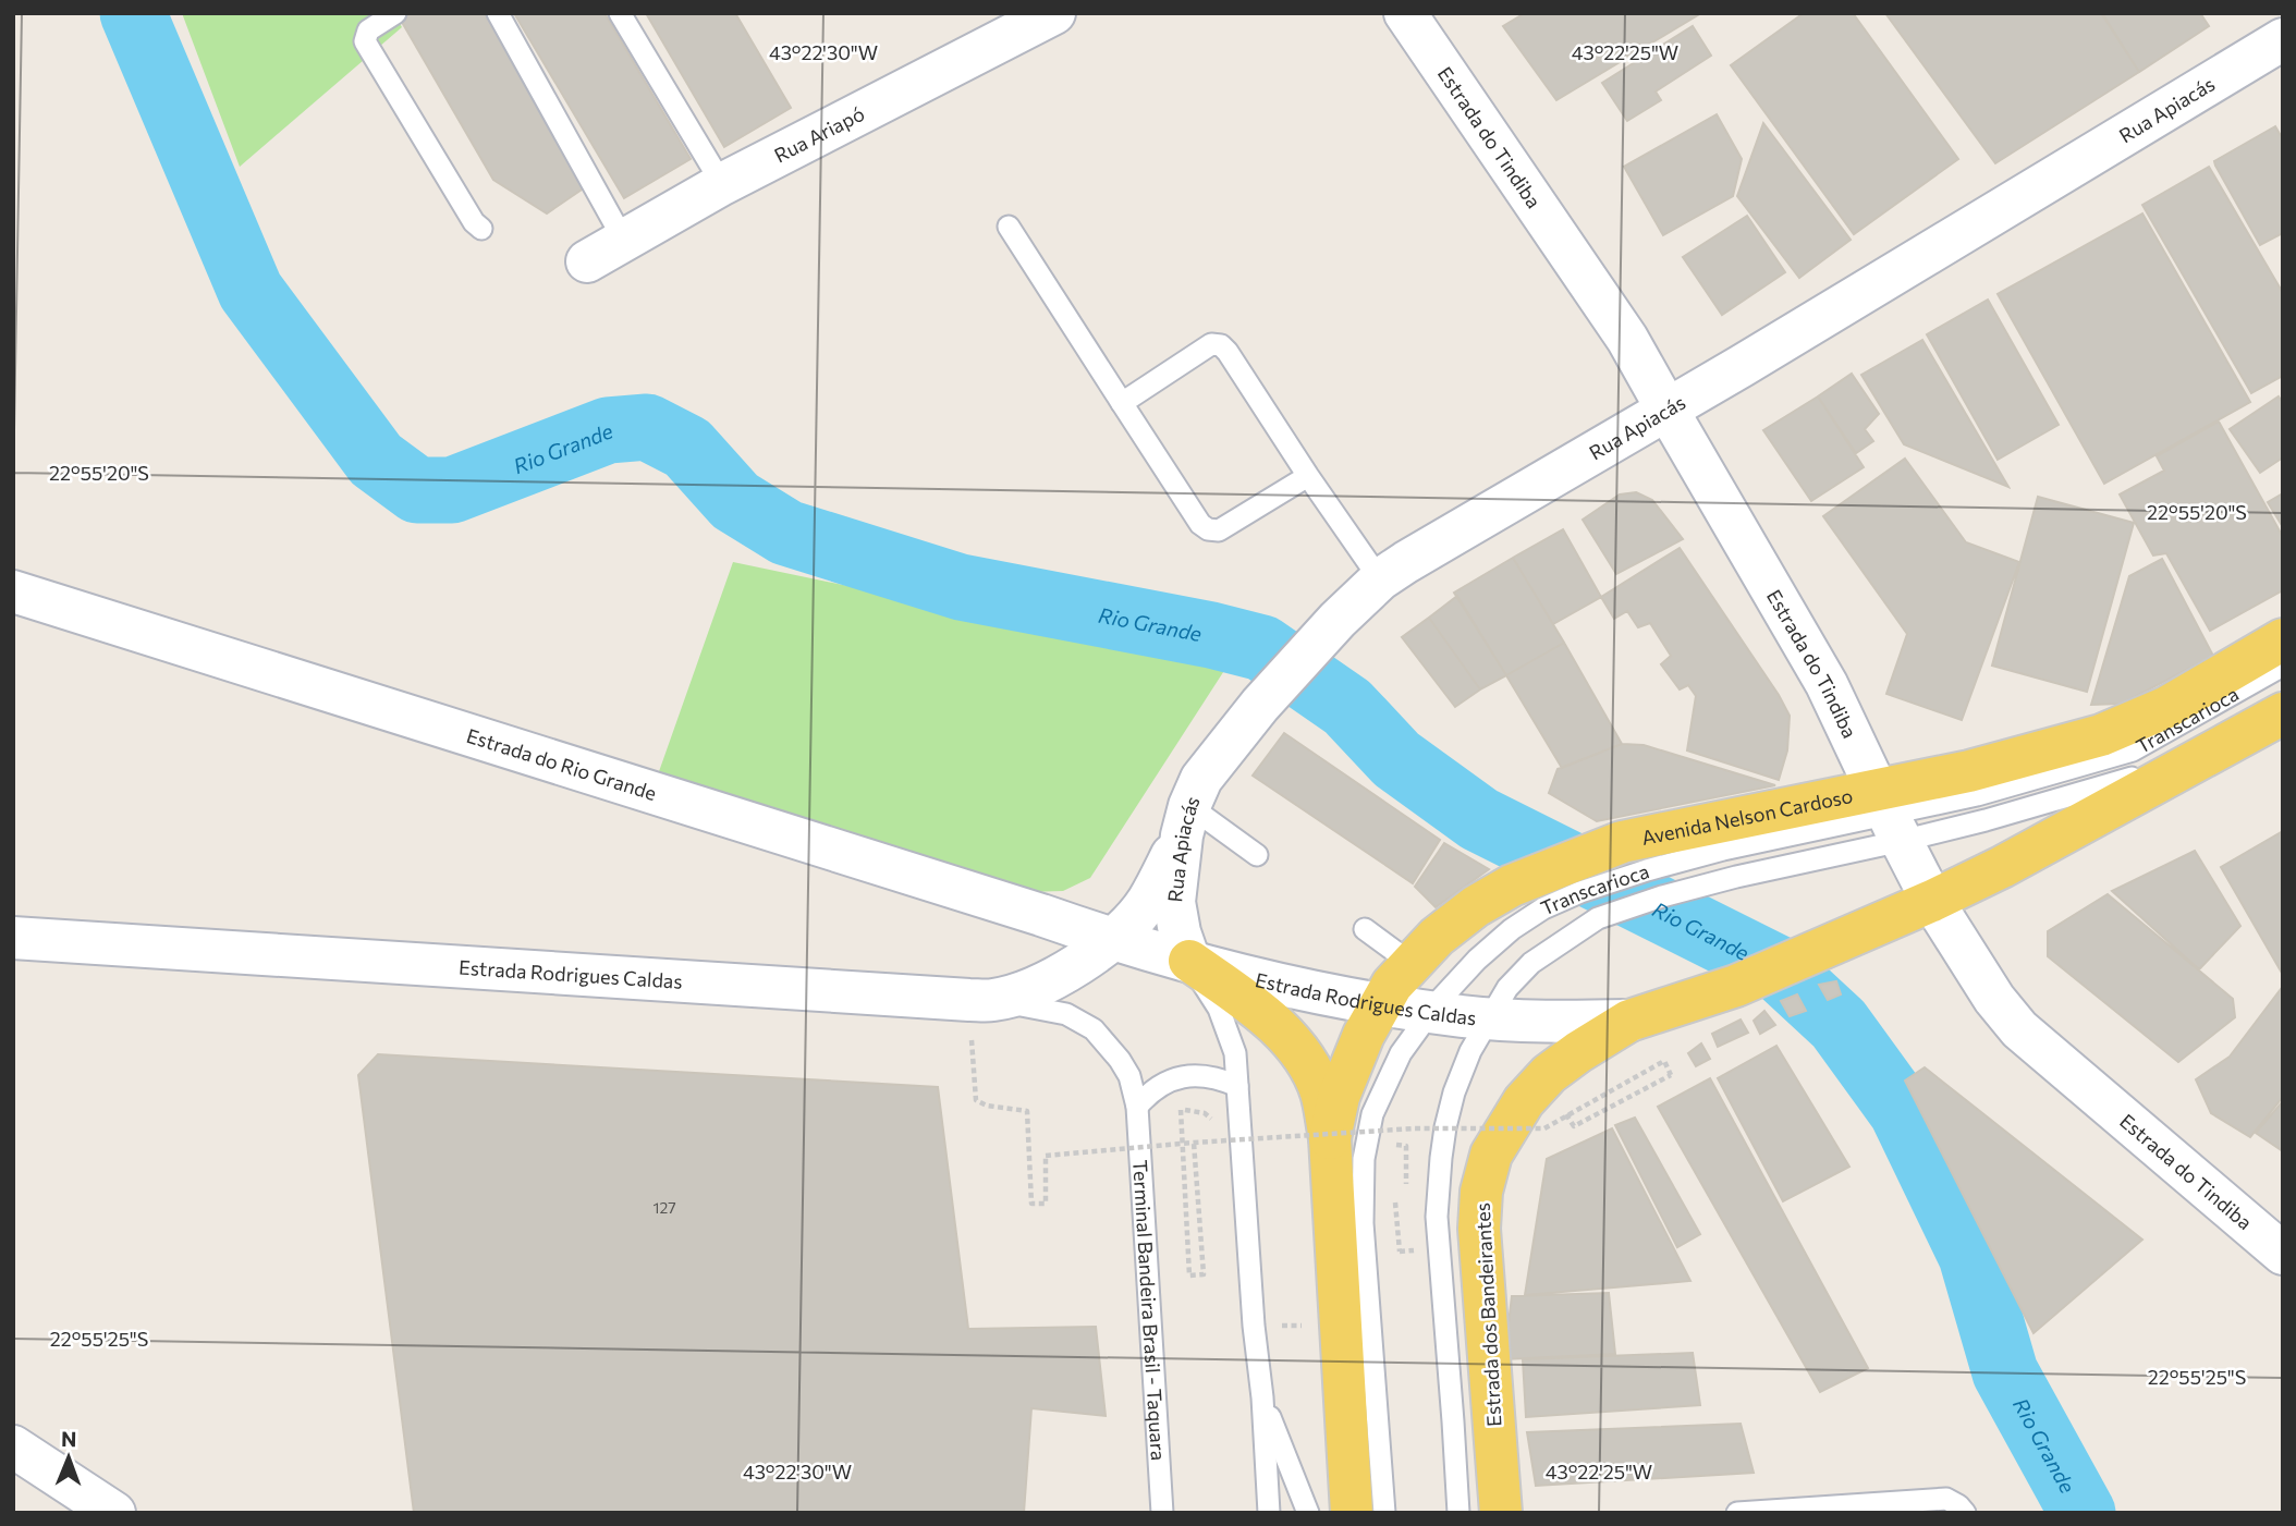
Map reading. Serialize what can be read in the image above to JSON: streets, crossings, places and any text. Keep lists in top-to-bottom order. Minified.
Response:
{"streets":{"main road":["Rua Apiacás","Rua Ariapó","Estrada do Tindiba","Estrada do Rio Grande","Avenida Nelson Cardoso","Estrada Rodrigues Caldas","Estrada dos Bandeirantes"],"lane":["Transcarioca","Terminal Bandeira Brasil - Taquara"]},"crossings":[["Rua Apiacás","Estrada do Tindiba"],["Rua Apiacás","Estrada Rodrigues Caldas"],["Estrada do Tindiba","Transcarioca"],["Estrada do Tindiba","Avenida Nelson Cardoso"],["Transcarioca","Avenida Nelson Cardoso"],["Transcarioca","Estrada Rodrigues Caldas"],["Estrada do Rio Grande","Estrada Rodrigues Caldas"],["Avenida Nelson Cardoso","Estrada Rodrigues Caldas"],["Estrada Rodrigues Caldas","Terminal Bandeira Brasil - Taquara"]],"water":["Rio Grande"],"house_numbers":["127"],"north":"top","coordinates":["43°22'30\"W","43°22'25\"W","22°55'20\"S","22°55'25\"S"]}
